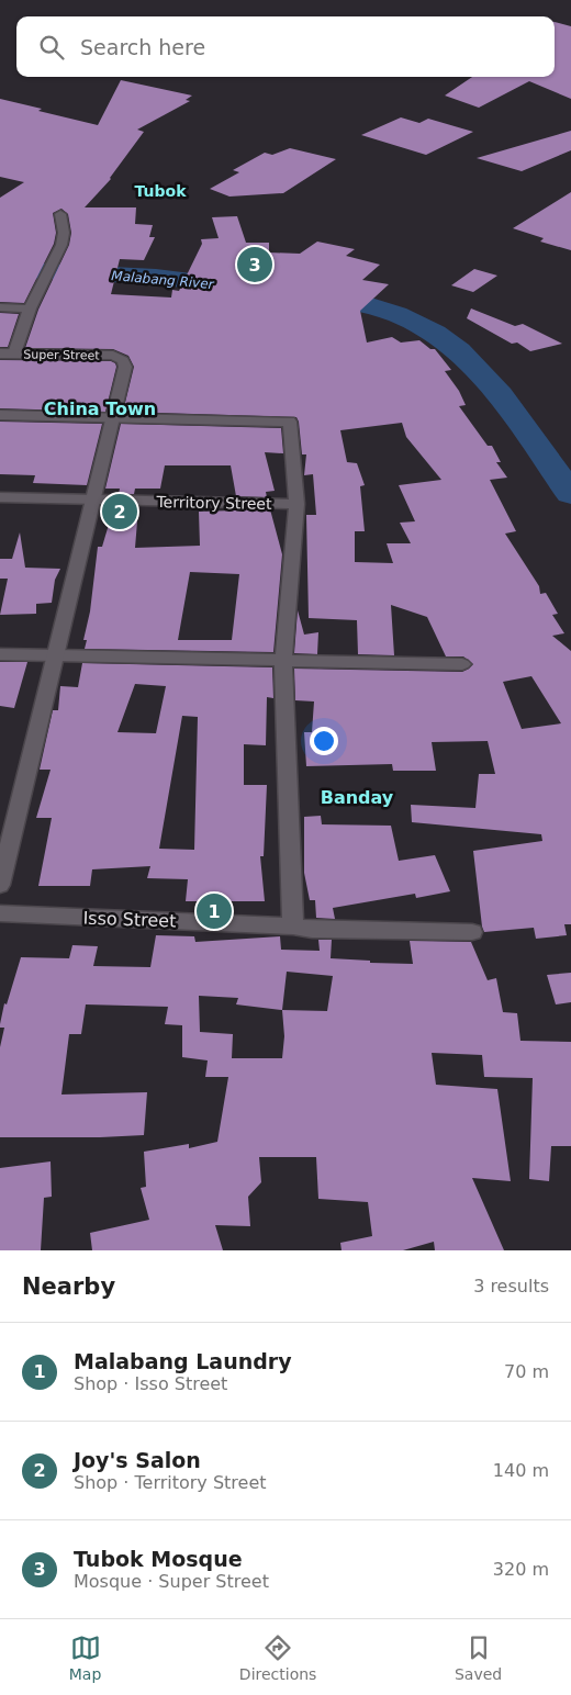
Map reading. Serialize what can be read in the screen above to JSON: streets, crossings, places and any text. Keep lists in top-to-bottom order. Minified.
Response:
{"streets":{"street":["Super Street","Territory Street","Isso Street"]},"districts":["Tubok","China Town","Banday"],"water":["Malabang River"],"page":{"search":"Search here","pins":["3","2","1"],"heading":["Nearby","3 results"],"list":[{"mark":"1","name":"Malabang Laundry","note":"Shop · Isso Street","value":"70 m"},{"mark":"2","name":"Joy's Salon","note":"Shop · Territory Street","value":"140 m"},{"mark":"3","name":"Tubok Mosque","note":"Mosque · Super Street","value":"320 m"}],"nav":["Map","Directions","Saved"]}}
